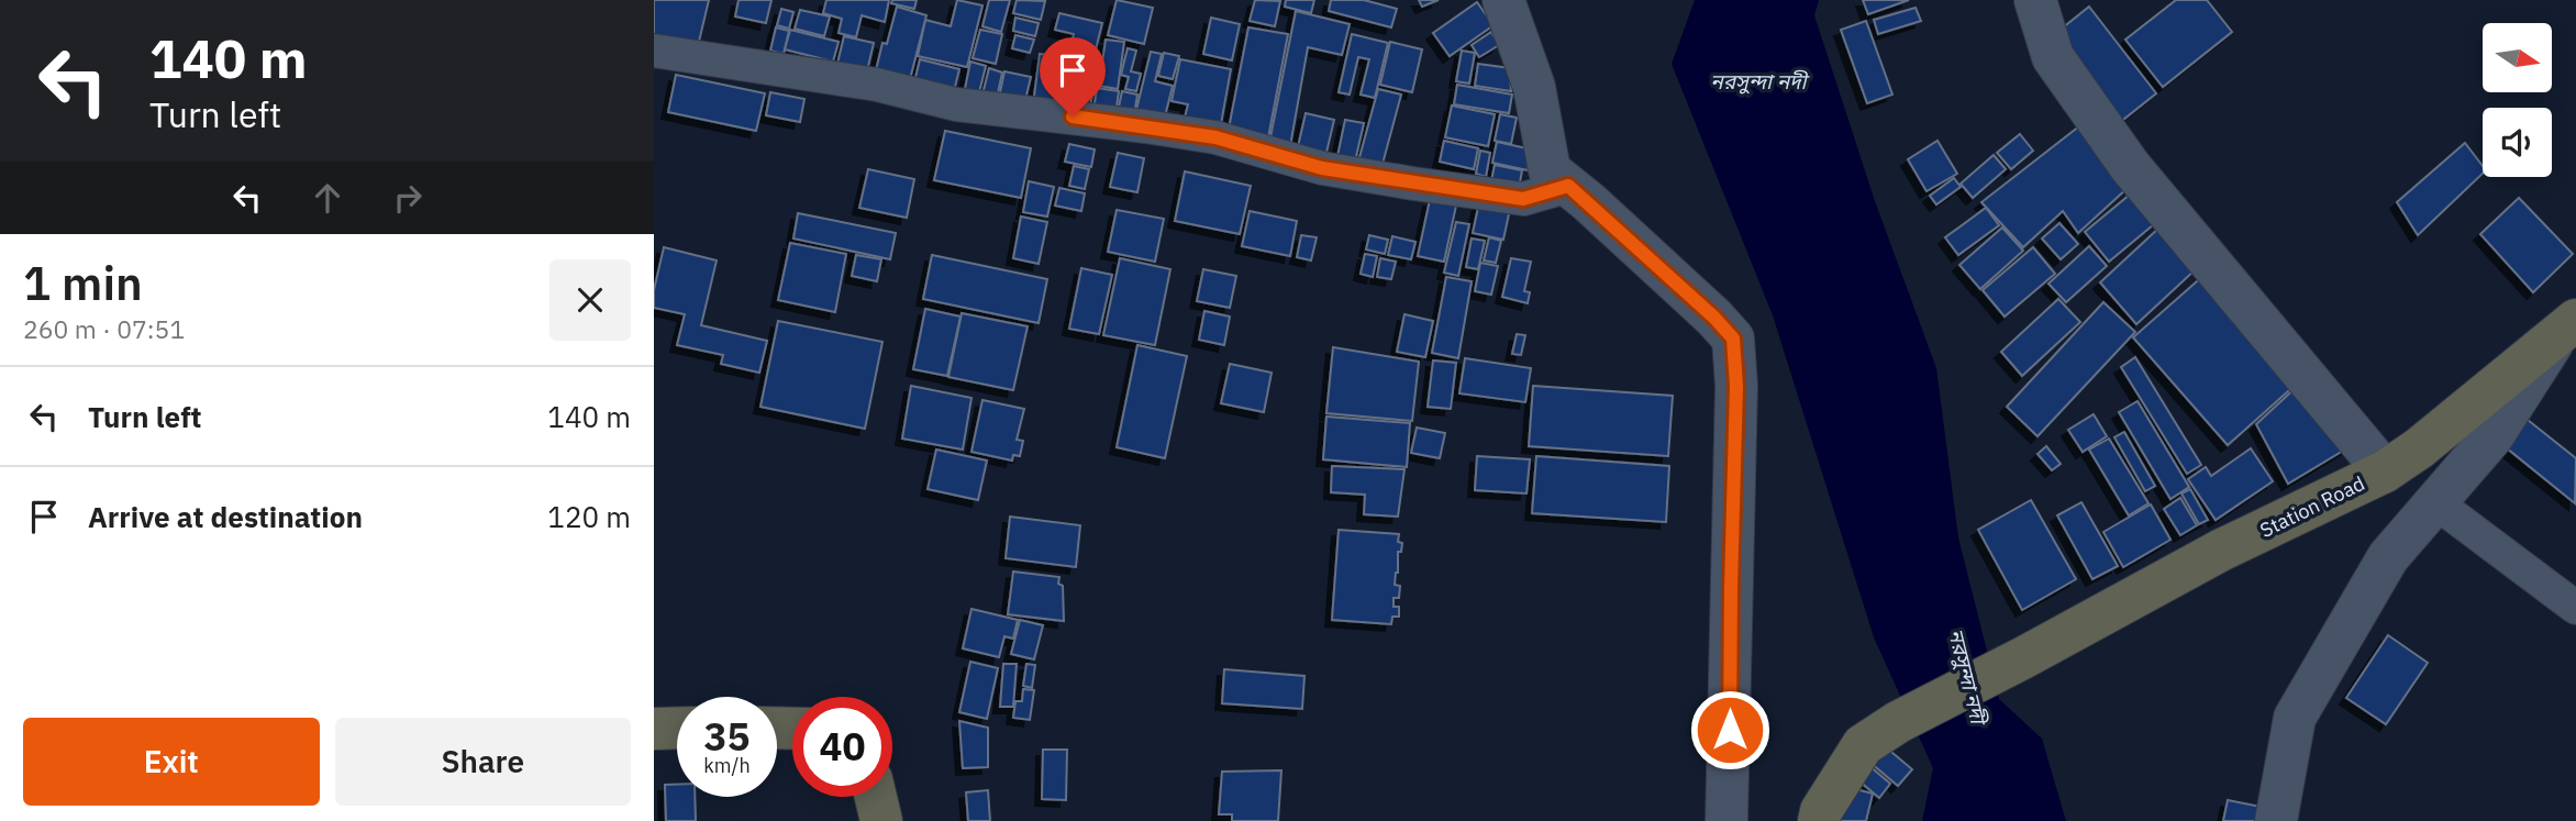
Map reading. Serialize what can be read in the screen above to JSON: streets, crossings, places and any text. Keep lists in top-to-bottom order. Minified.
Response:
{"streets":{"main road":["Station Road"]},"water":["নরসুন্দা নদী"],"north":"right","page":{"turn":["140 m","Turn left"],"heading":["1 min","260 m · 07:51"],"list":[{"name":"Turn left","value":"140 m"},{"name":"Arrive at destination","value":"120 m"}],"speed":"35 km/h","limit":"40","buttons":["Exit","Share"]}}
